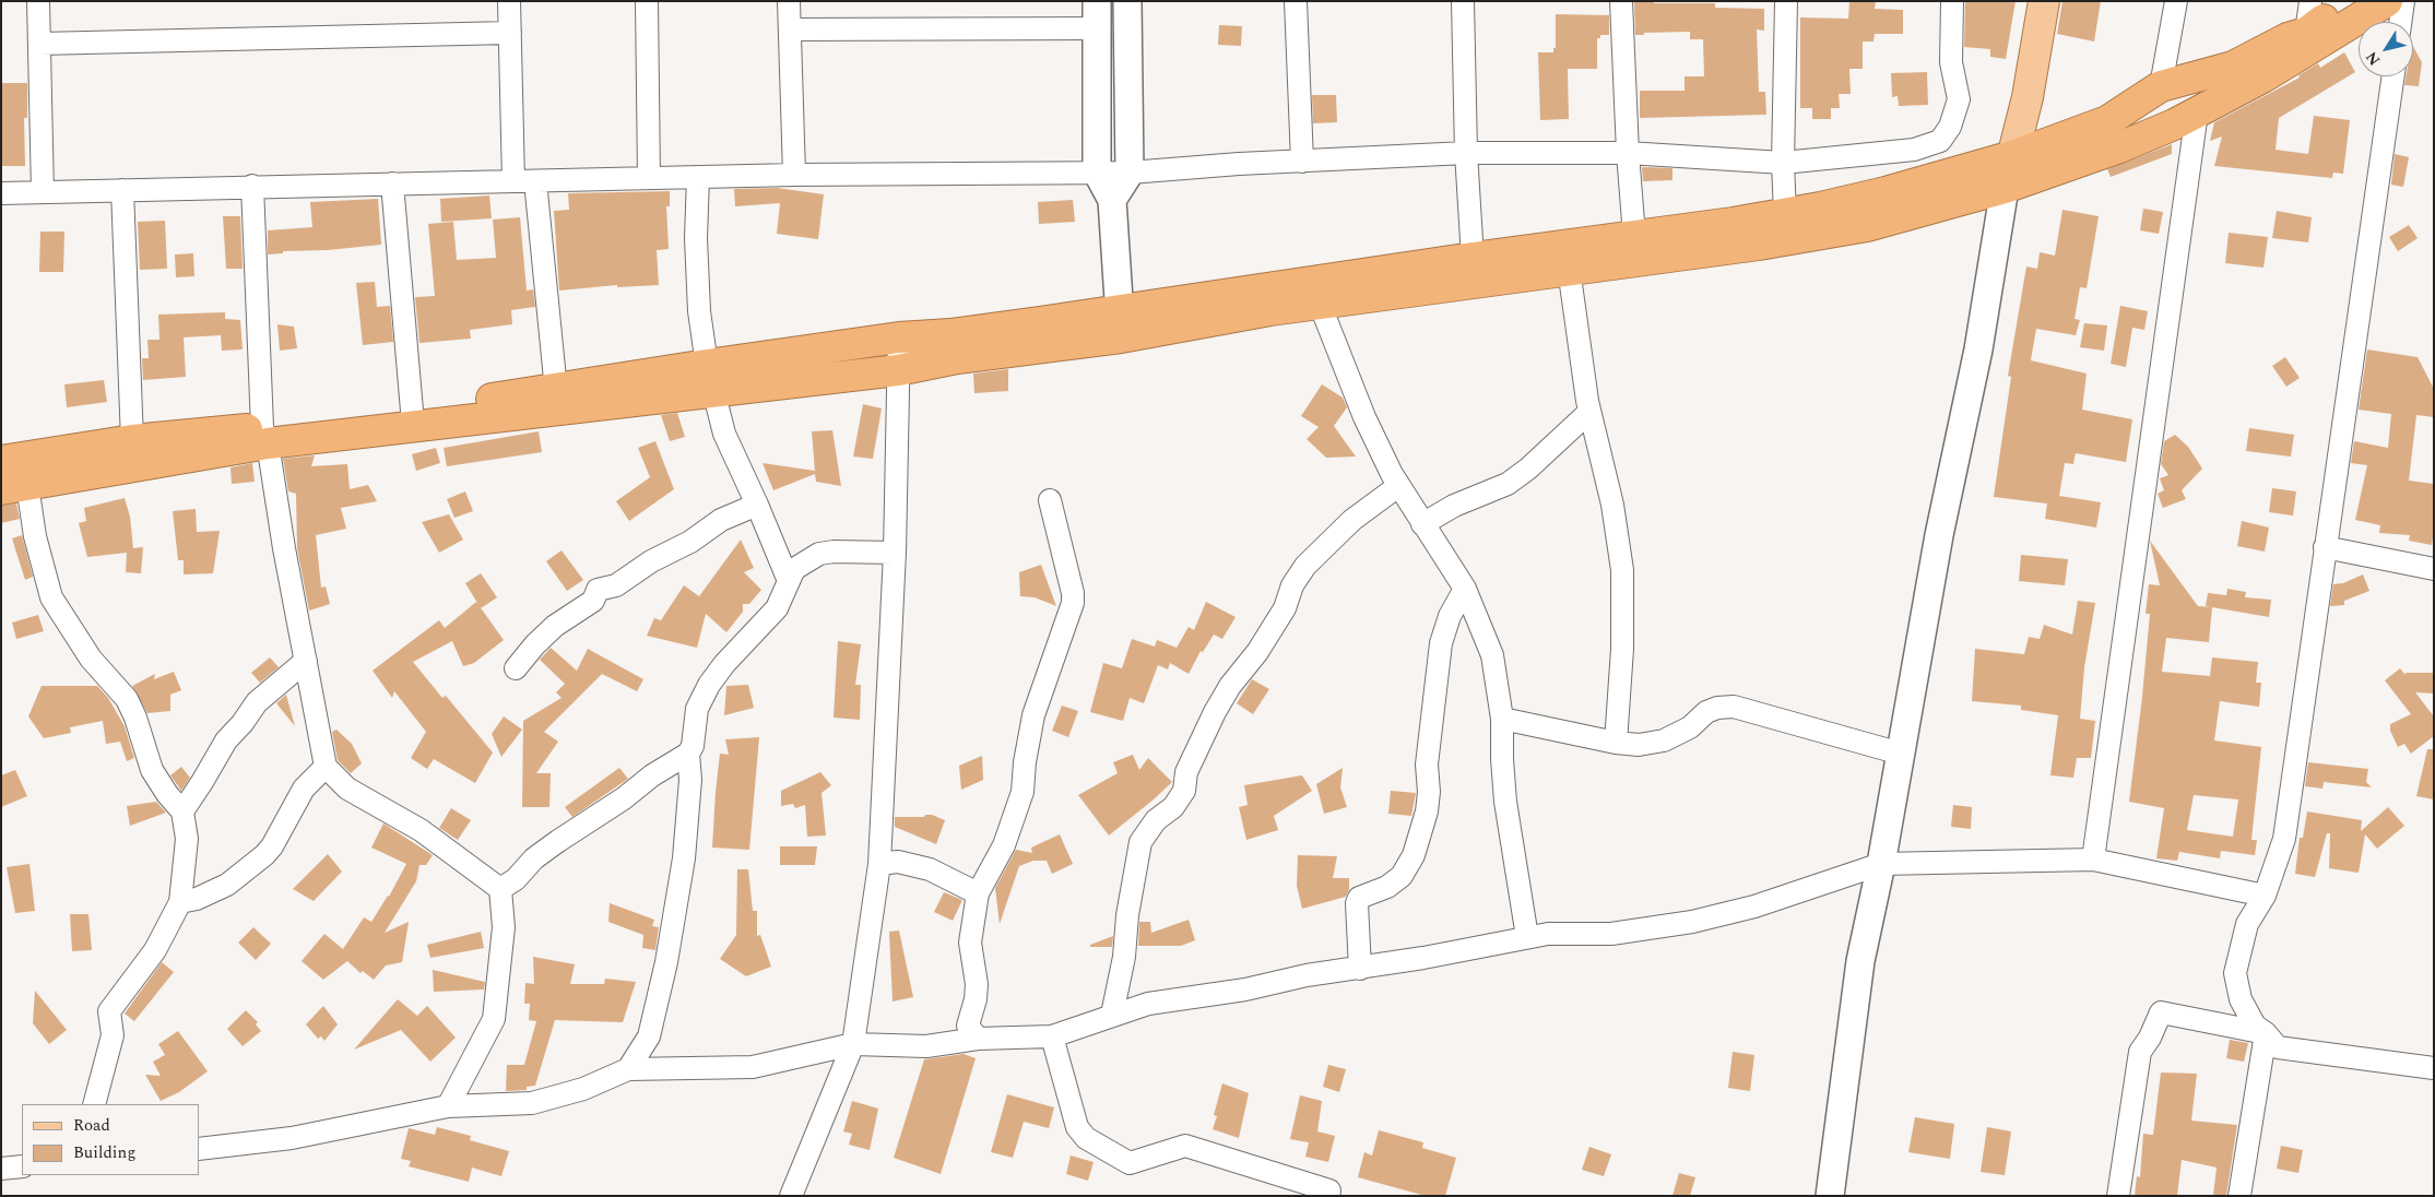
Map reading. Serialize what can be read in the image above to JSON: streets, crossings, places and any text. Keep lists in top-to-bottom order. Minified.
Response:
{"legend":["Road","Building"],"north":"bottom left"}
